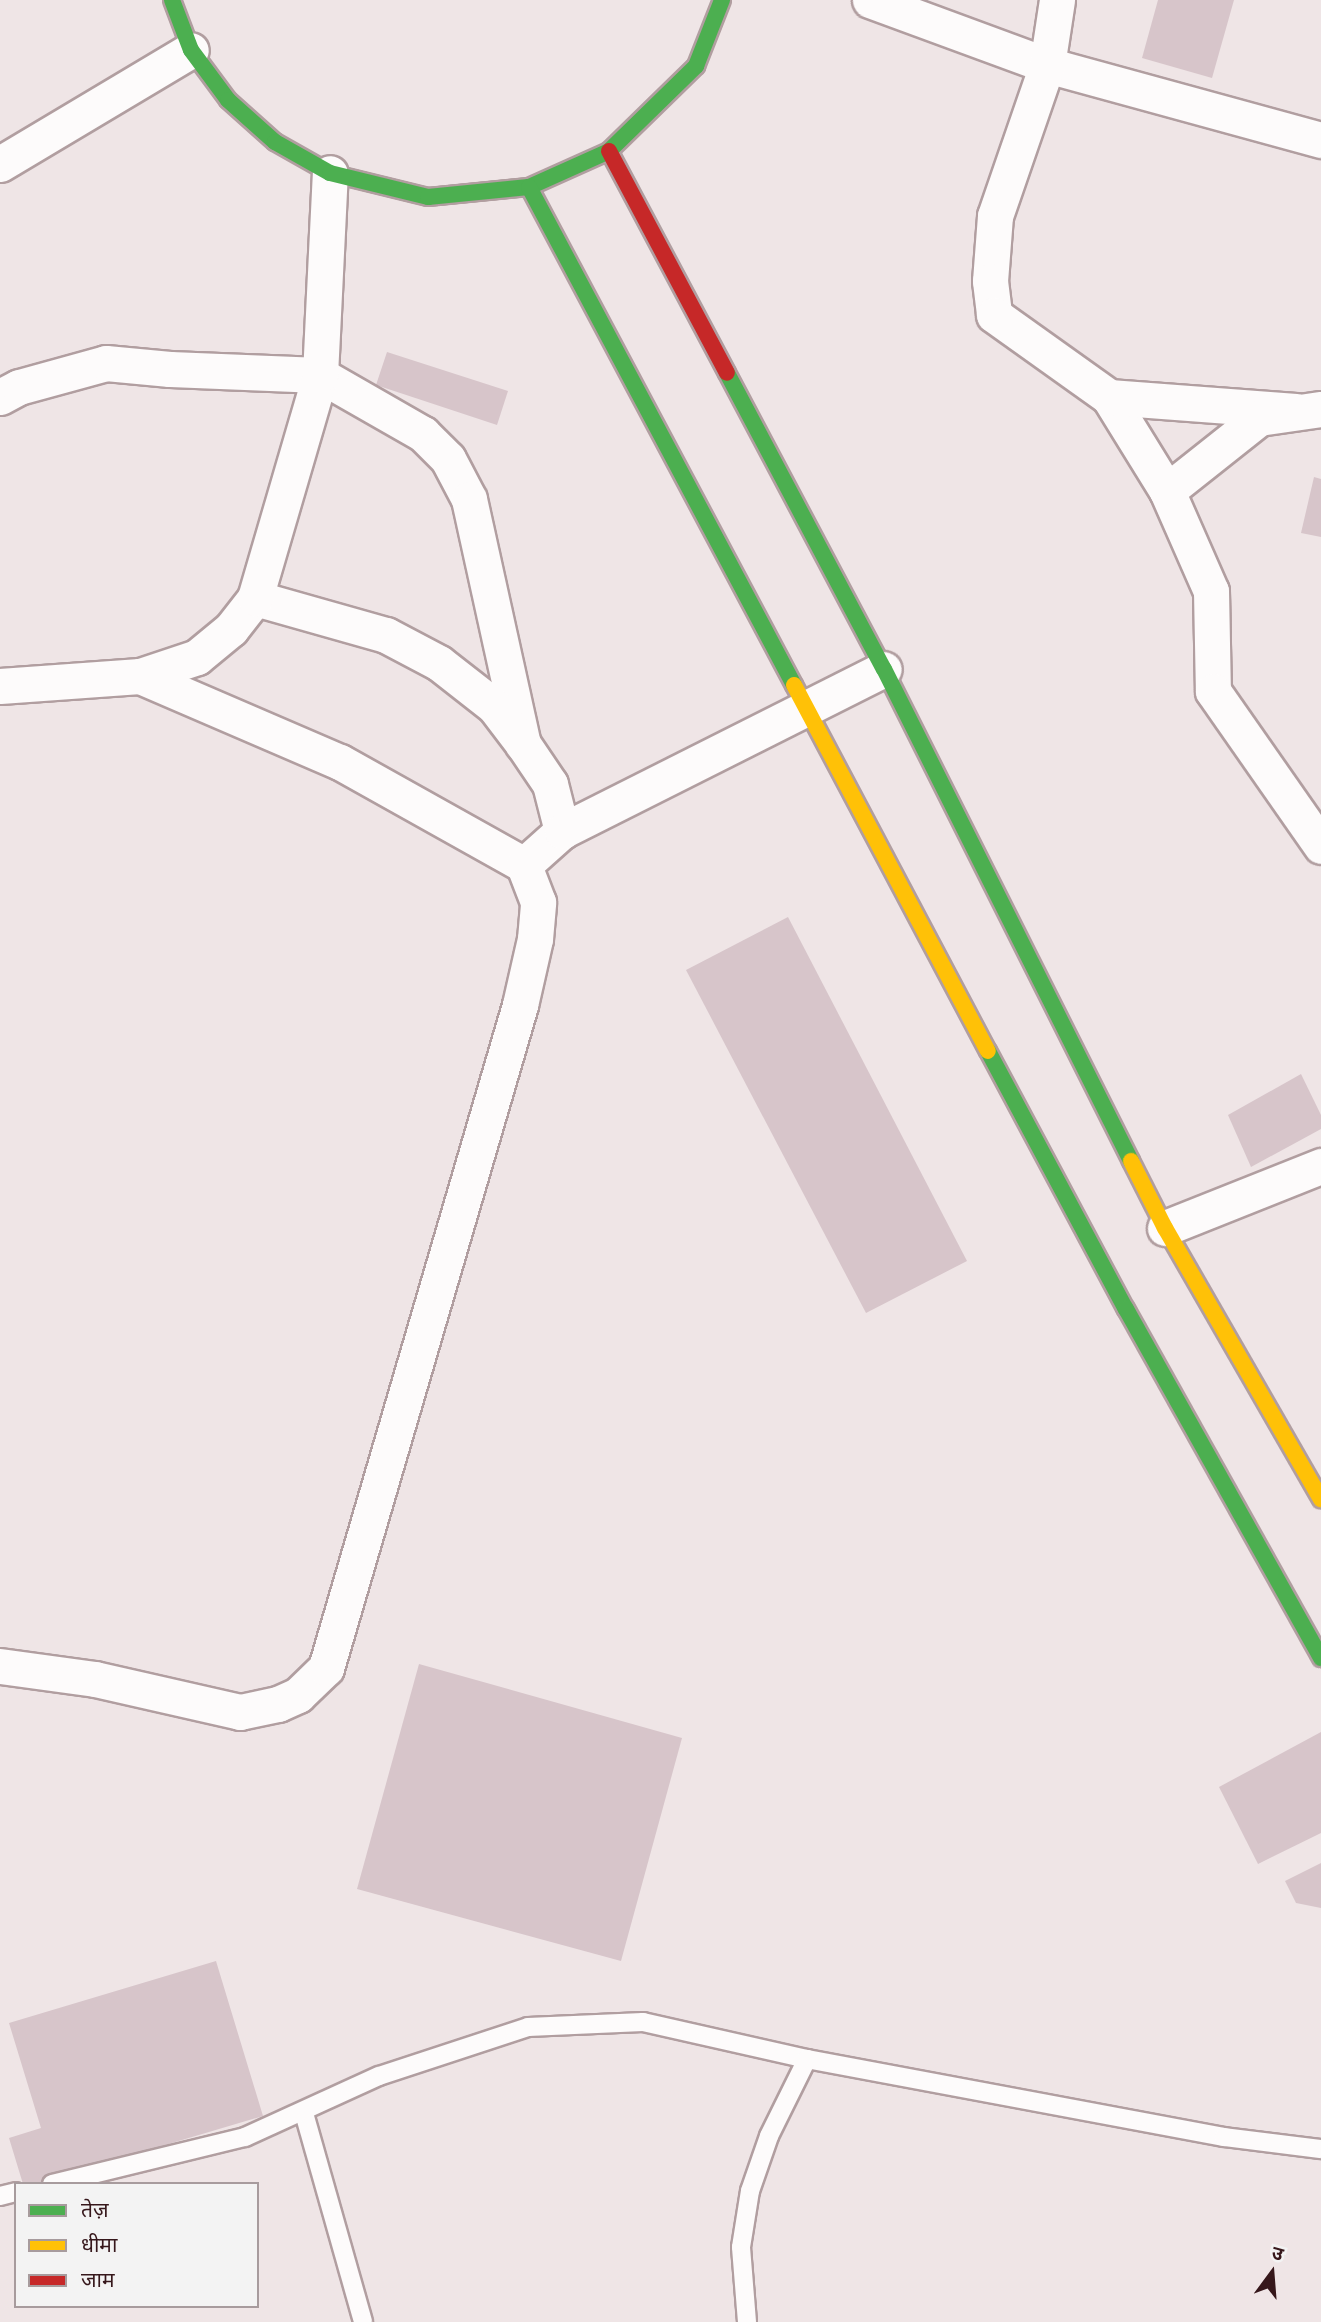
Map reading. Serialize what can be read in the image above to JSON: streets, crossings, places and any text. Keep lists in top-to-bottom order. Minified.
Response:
{"legend":["तेज़","धीमा","जाम"],"north":"top"}
